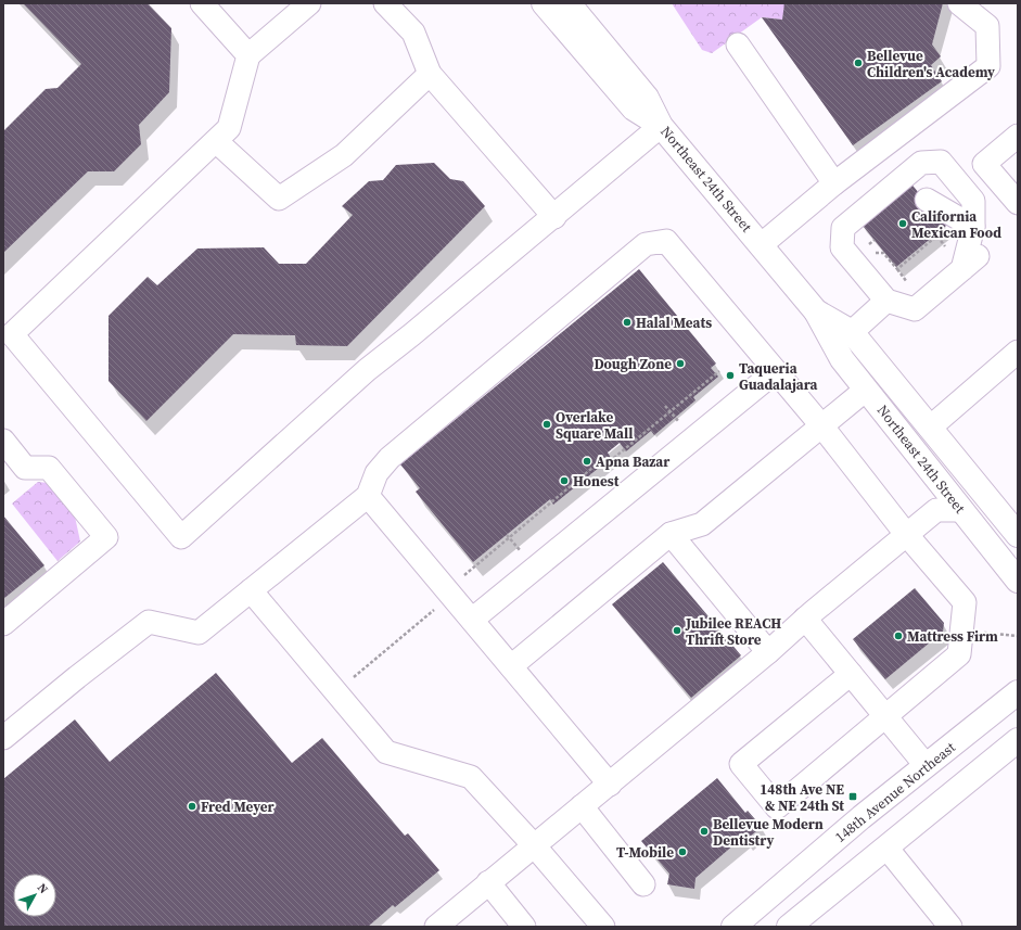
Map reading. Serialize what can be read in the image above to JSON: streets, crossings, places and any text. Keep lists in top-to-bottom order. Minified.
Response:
{"streets":{"main road":["Northeast 24th Street","148th Avenue Northeast"]},"places":{"other":["Bellevue Children's Academy","California Mexican Food","Halal Meats","Dough Zone","Taqueria Guadalajara","Overlake Square Mall","Apna Bazar","Honest","Jubilee REACH Thrift Store","Mattress Firm","Fred Meyer","Bellevue Modern Dentistry","T-Mobile"],"transit":["148th Ave NE & NE 24th St"]},"north":"top right"}
